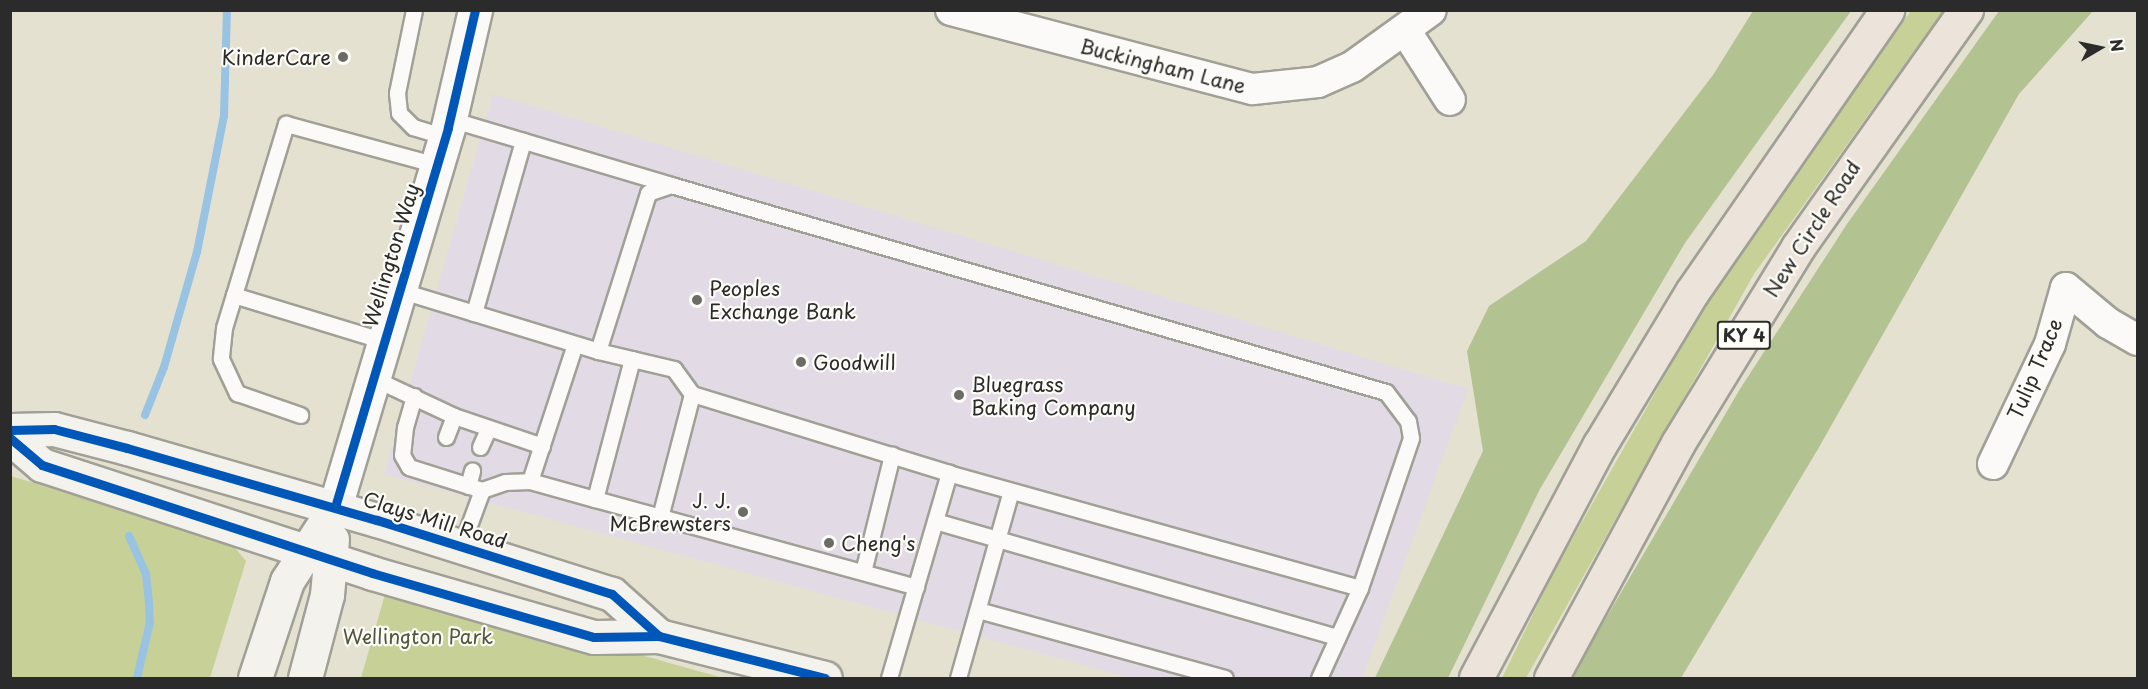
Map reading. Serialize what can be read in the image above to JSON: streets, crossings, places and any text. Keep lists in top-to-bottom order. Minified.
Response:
{"streets":{"highway":["New Circle Road","KY 4"],"main road":["Wellington Way","Clays Mill Road"],"street":["Buckingham Lane","Tulip Trace"]},"crossings":[["Wellington Way","Clays Mill Road"]],"parks":["Wellington Park"],"places":["KinderCare","Peoples Exchange Bank","Goodwill","Bluegrass Baking Company","J. J. McBrewsters","Cheng's"],"north":"right"}
